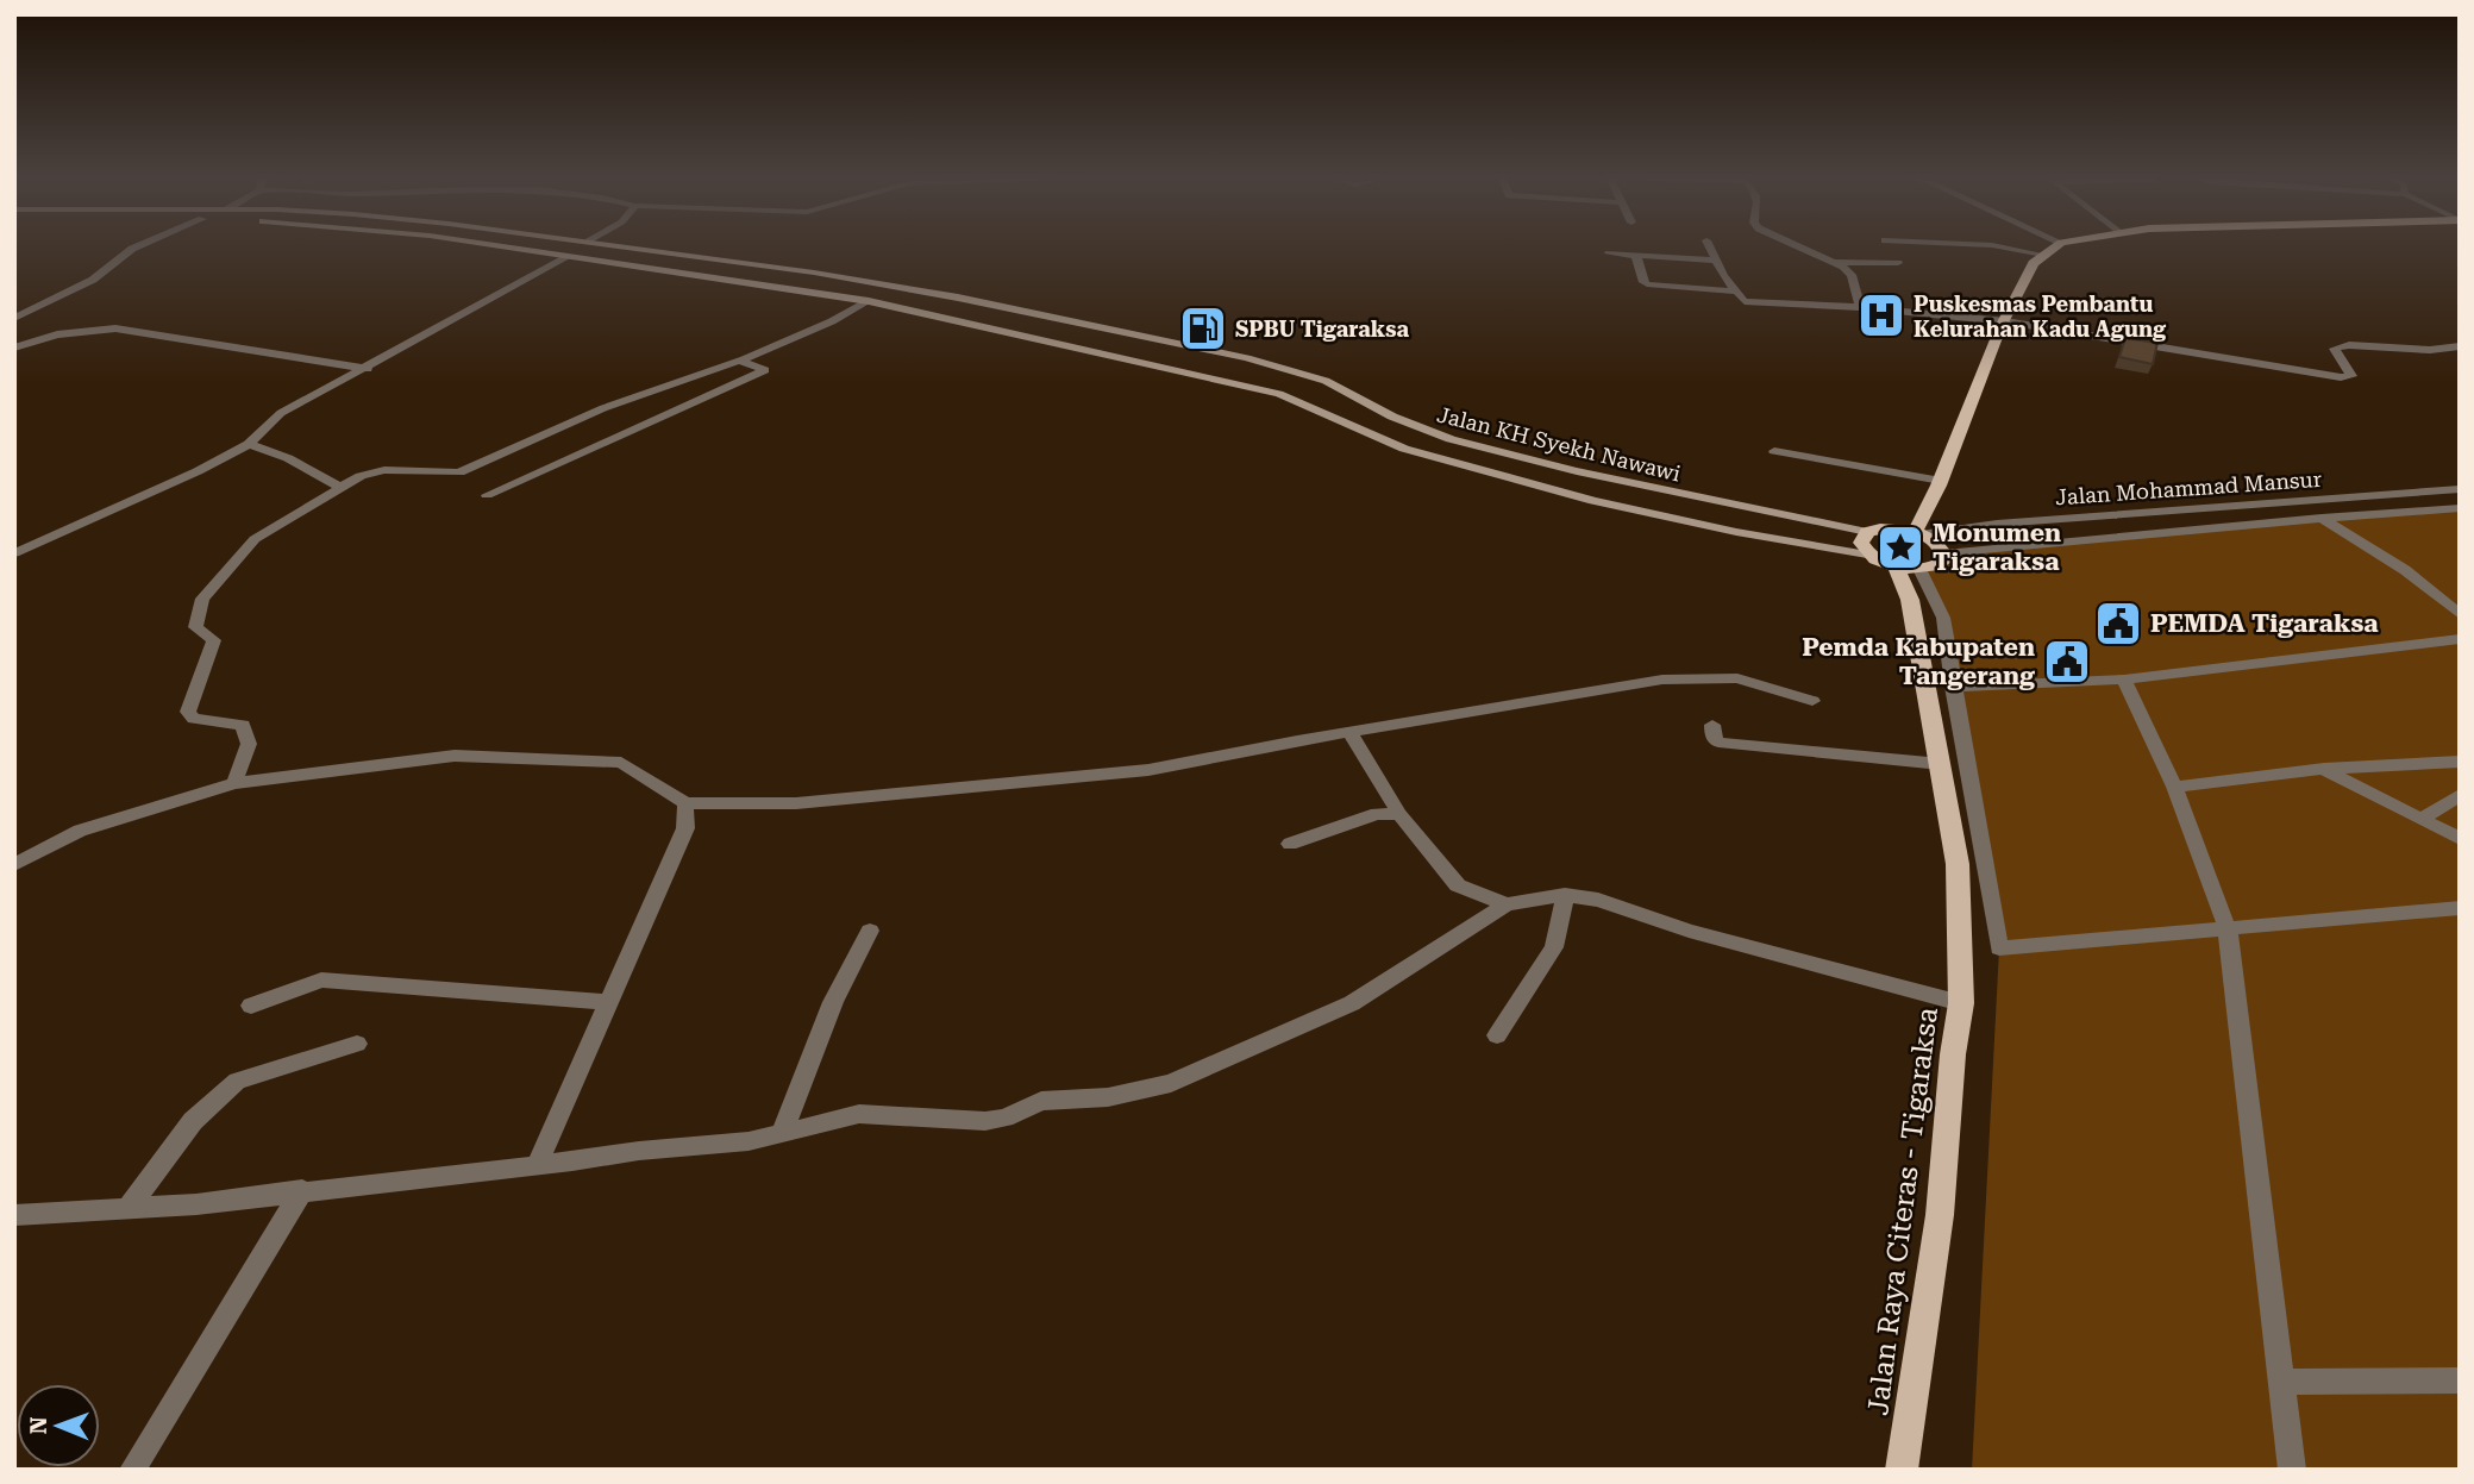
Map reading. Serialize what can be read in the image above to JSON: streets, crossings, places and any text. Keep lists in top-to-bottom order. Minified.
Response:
{"streets":{"main road":["Jalan KH Syekh Nawawi","Jalan Raya Citeras - Tigaraksa"],"street":["Jalan Mohammad Mansur"]},"places":{"hospital":["Puskesmas Pembantu Kelurahan Kadu Agung"],"fuel station":["SPBU Tigaraksa"],"place":["Monumen Tigaraksa"],"public building":["PEMDA Tigaraksa","Pemda Kabupaten Tangerang"]},"north":"left"}
